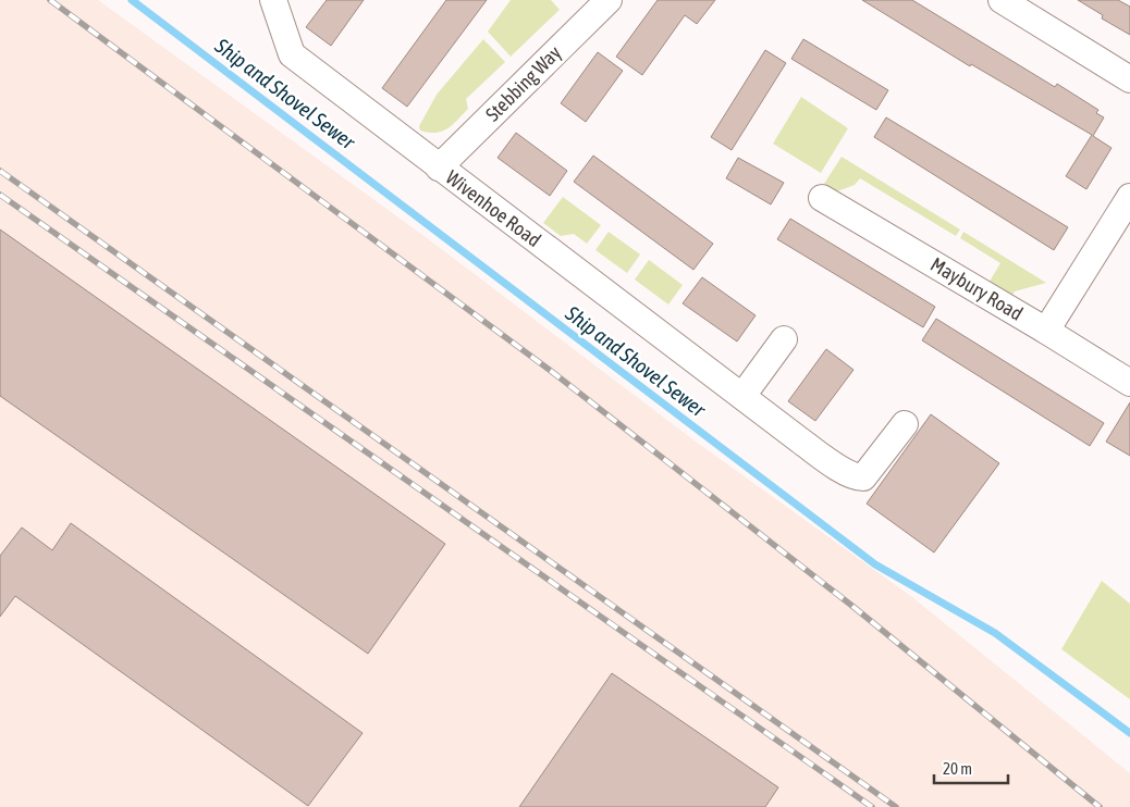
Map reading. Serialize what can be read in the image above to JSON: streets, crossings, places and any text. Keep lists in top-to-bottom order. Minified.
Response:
{"streets":{"street":["Stebbing Way","Wivenhoe Road","Maybury Road"]},"crossings":[["Stebbing Way","Wivenhoe Road"]],"water":["Ship and Shovel Sewer"],"scale_bar":"20 m"}
